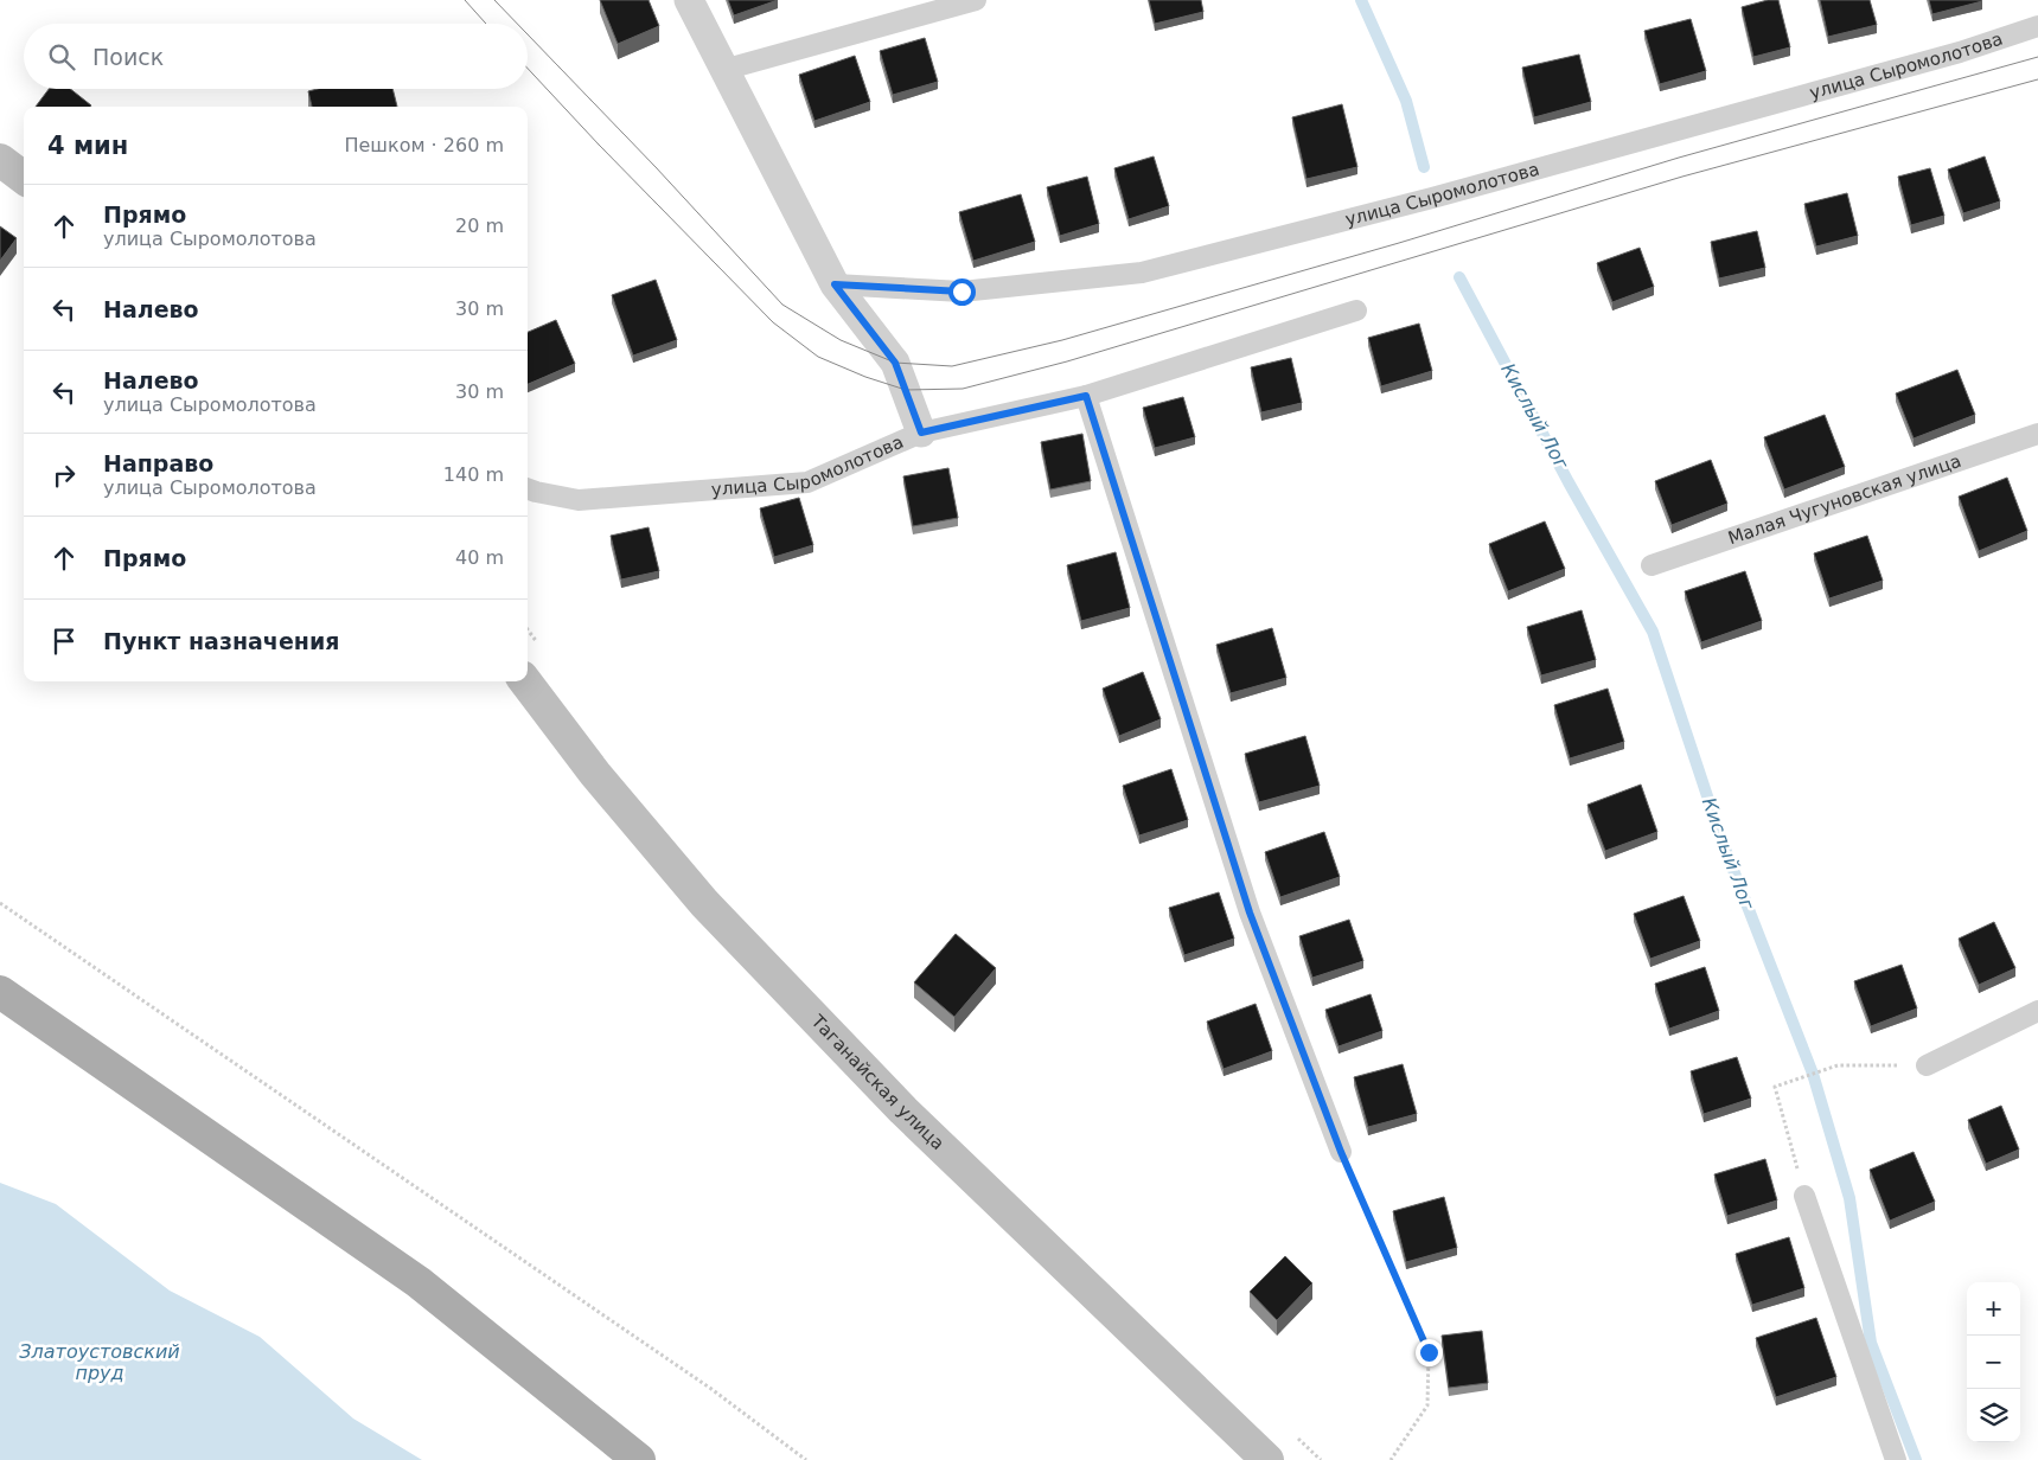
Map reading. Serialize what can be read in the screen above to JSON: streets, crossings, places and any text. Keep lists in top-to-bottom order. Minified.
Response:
{"streets":{"main road":["Таганайская улица"],"lane":["улица Сыромолотова","Малая Чугуновская улица"]},"water":["Кислый Лог","Златоустовский пруд"],"page":{"search":"Поиск","heading":["4 мин","Пешком · 260 m"],"list":[["Прямо","улица Сыромолотова","20 m"],["Налево","30 m"],["Налево","улица Сыромолотова","30 m"],["Направо","улица Сыромолотова","140 m"],["Прямо","40 m"],"Пункт назначения"],"map_buttons":["+","−"]}}
